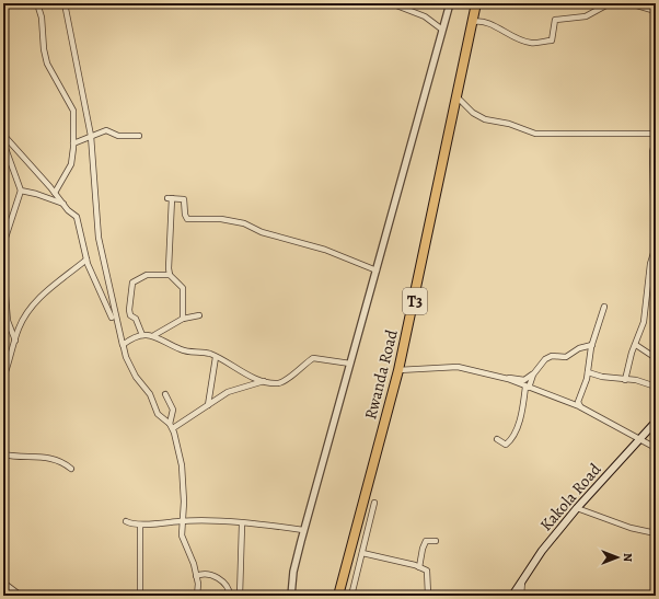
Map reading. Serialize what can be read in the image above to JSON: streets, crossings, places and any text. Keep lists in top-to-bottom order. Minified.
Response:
{"streets":{"highway":["T3","Rwanda Road"],"main road":["Kakola Road"]},"north":"right"}
